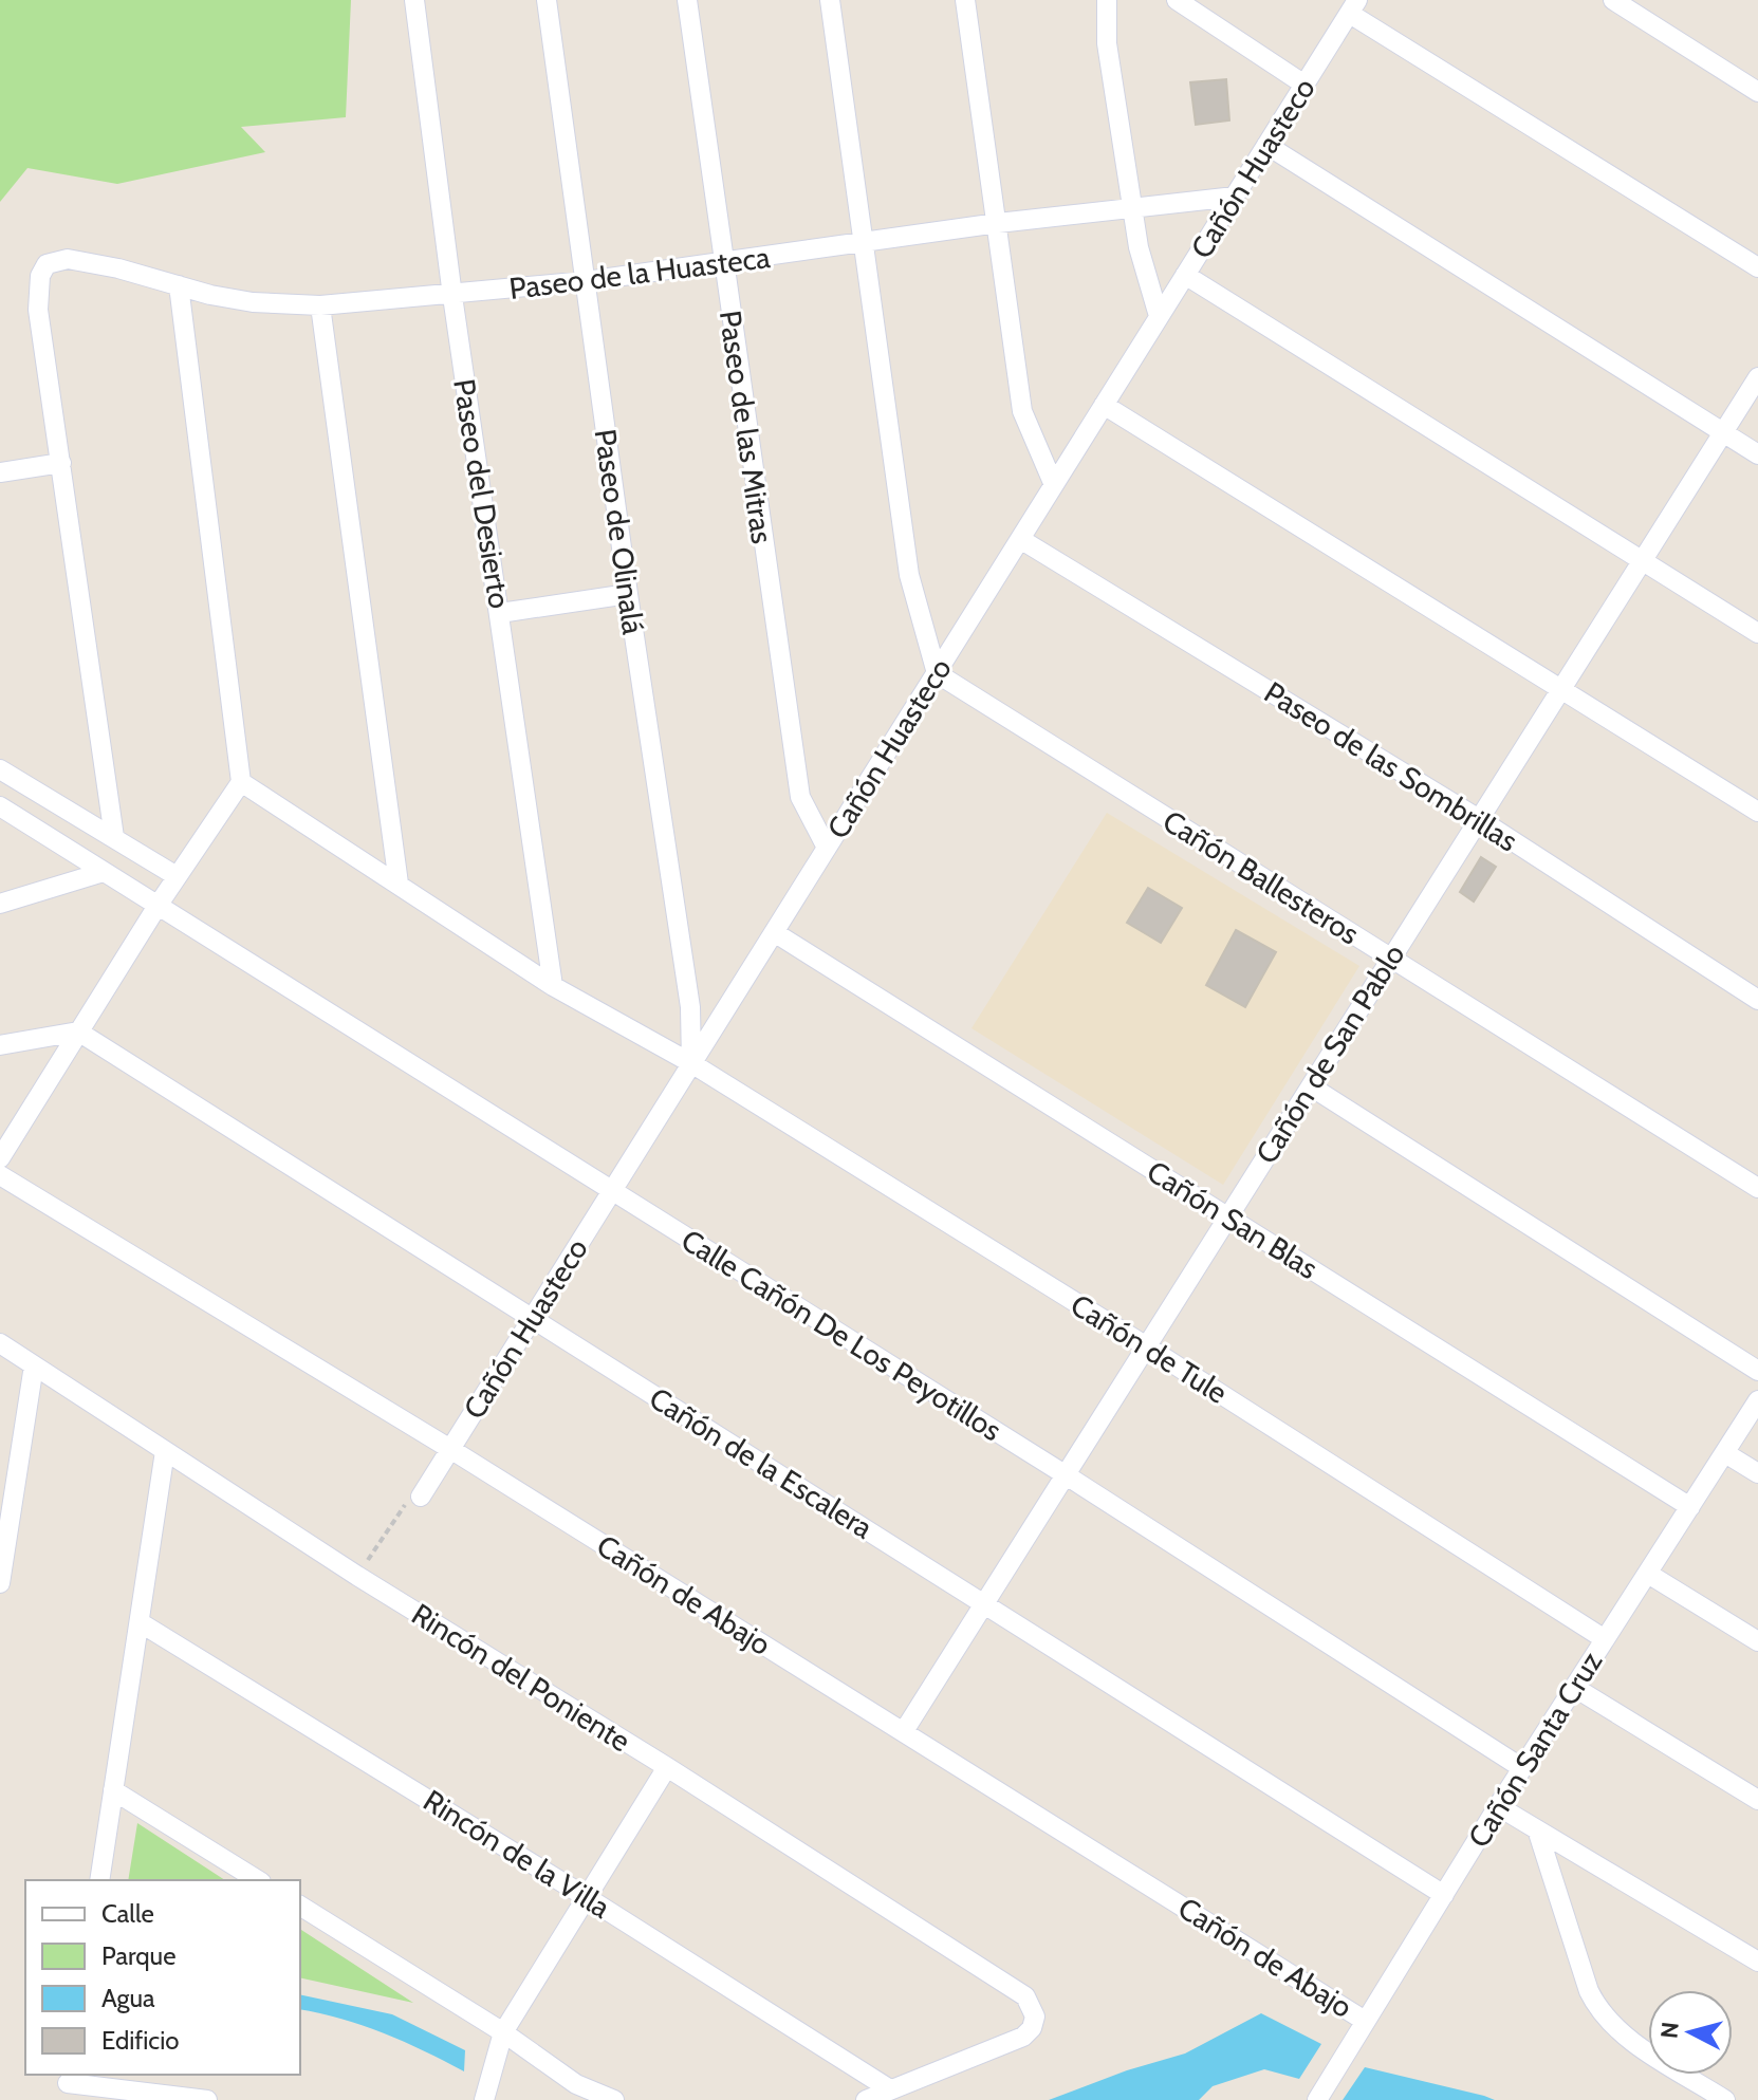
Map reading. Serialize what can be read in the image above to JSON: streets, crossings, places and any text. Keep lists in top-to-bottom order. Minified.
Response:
{"streets":{"street":["Cañón Huasteco","Paseo de la Huasteca","Paseo de las Mitras","Paseo del Desierto","Paseo de Olinalá","Paseo de las Sombrillas","Cañón Ballesteros","Cañón de San Pablo","Cañón San Blas","Calle Cañón De Los Peyotillos","Cañón de Tule","Cañón de la Escalera","Cañón de Abajo","Rincón del Poniente","Cañón Santa Cruz","Rincón de la Villa"]},"crossings":[["Cañón Huasteco","Paseo de la Huasteca"],["Cañón Huasteco","Paseo de las Mitras"],["Cañón Huasteco","Paseo de Olinalá"],["Cañón Huasteco","Paseo de las Sombrillas"],["Cañón Huasteco","Cañón Ballesteros"],["Cañón Huasteco","Cañón San Blas"],["Cañón Huasteco","Calle Cañón De Los Peyotillos"],["Cañón Huasteco","Cañón de Tule"],["Cañón Huasteco","Cañón de la Escalera"],["Cañón Huasteco","Cañón de Abajo"],["Paseo de la Huasteca","Paseo de las Mitras"],["Paseo de la Huasteca","Paseo del Desierto"],["Paseo de la Huasteca","Paseo de Olinalá"],["Paseo del Desierto","Cañón de Tule"],["Paseo de Olinalá","Cañón de Tule"],["Paseo de las Sombrillas","Cañón de San Pablo"],["Cañón Ballesteros","Cañón de San Pablo"],["Cañón de San Pablo","Cañón San Blas"],["Cañón de San Pablo","Calle Cañón De Los Peyotillos"],["Cañón de San Pablo","Cañón de Tule"],["Cañón de San Pablo","Cañón de la Escalera"],["Cañón de San Pablo","Cañón de Abajo"],["Cañón San Blas","Cañón Santa Cruz"],["Calle Cañón De Los Peyotillos","Cañón Santa Cruz"],["Cañón de Tule","Cañón Santa Cruz"],["Cañón de la Escalera","Cañón Santa Cruz"],["Cañón de Abajo","Cañón Santa Cruz"],["Rincón del Poniente","Rincón de la Villa"]],"legend":["Calle","Parque","Agua","Edificio"],"north":"left"}
